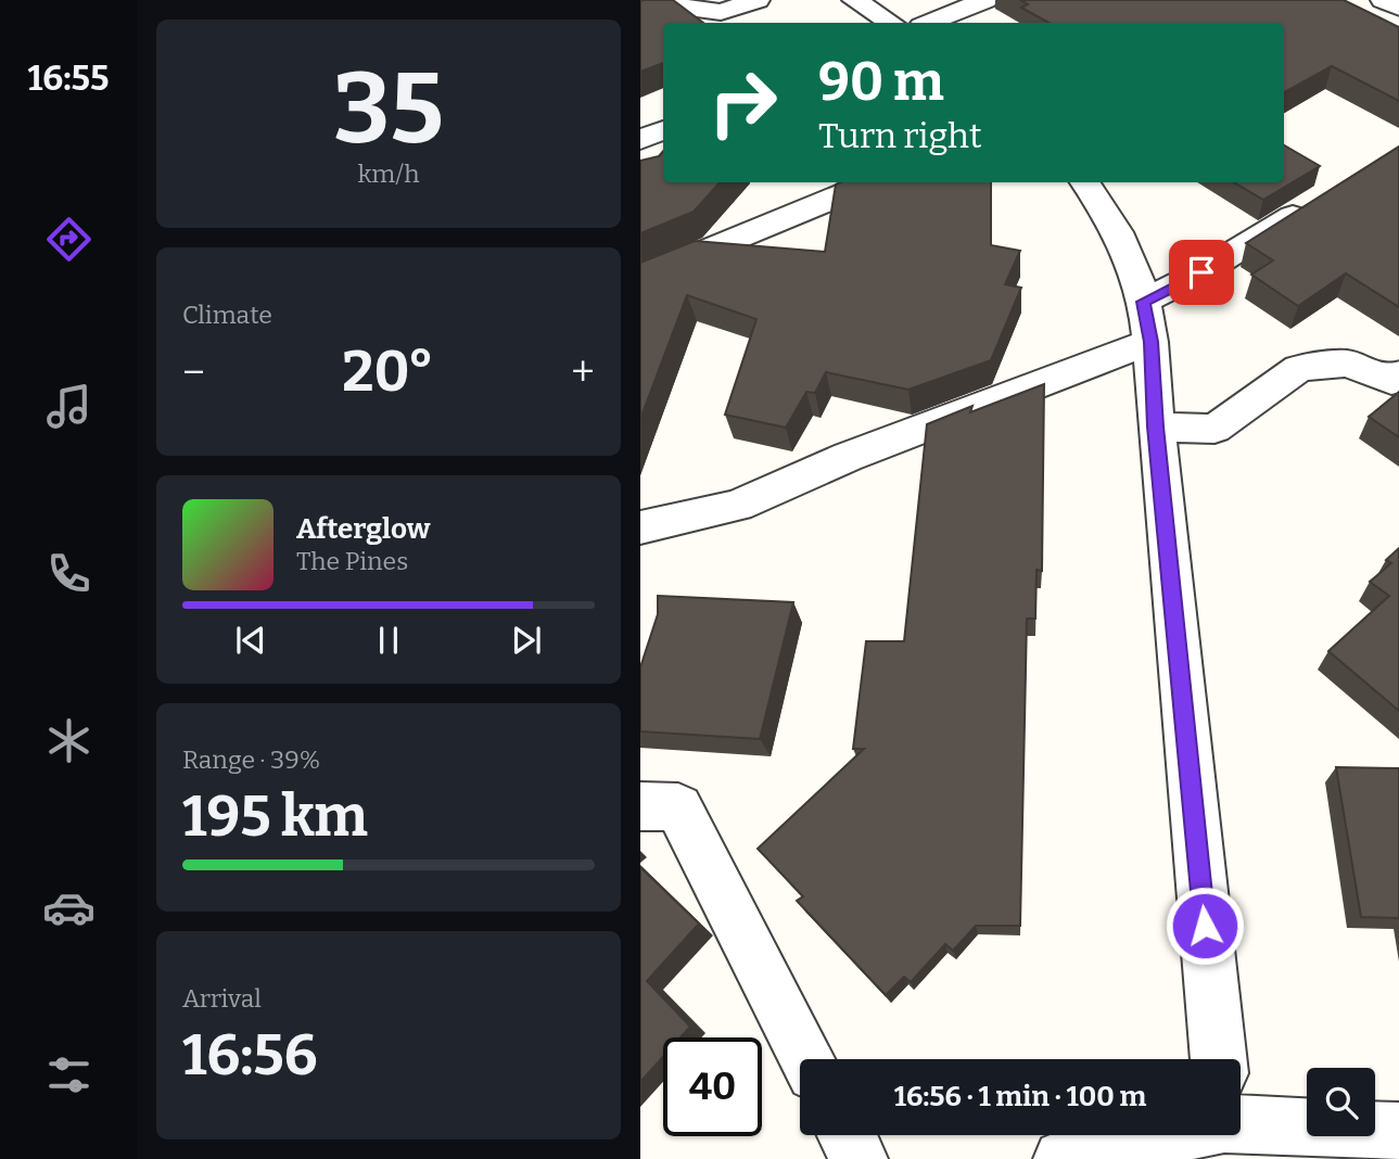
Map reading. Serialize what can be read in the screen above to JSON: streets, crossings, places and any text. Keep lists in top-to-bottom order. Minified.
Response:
{"page":{"tabs":"16:55","tile":[["35","km/h"],"Climate",["Range · 39%","195 km"],["Arrival","16:56"]],"turn":["90 m","Turn right"],"heat":["−","20°","+"],"song":["Afterglow","The Pines"],"limit":"40","trip":"16:56 · 1 min · 100 m"}}
